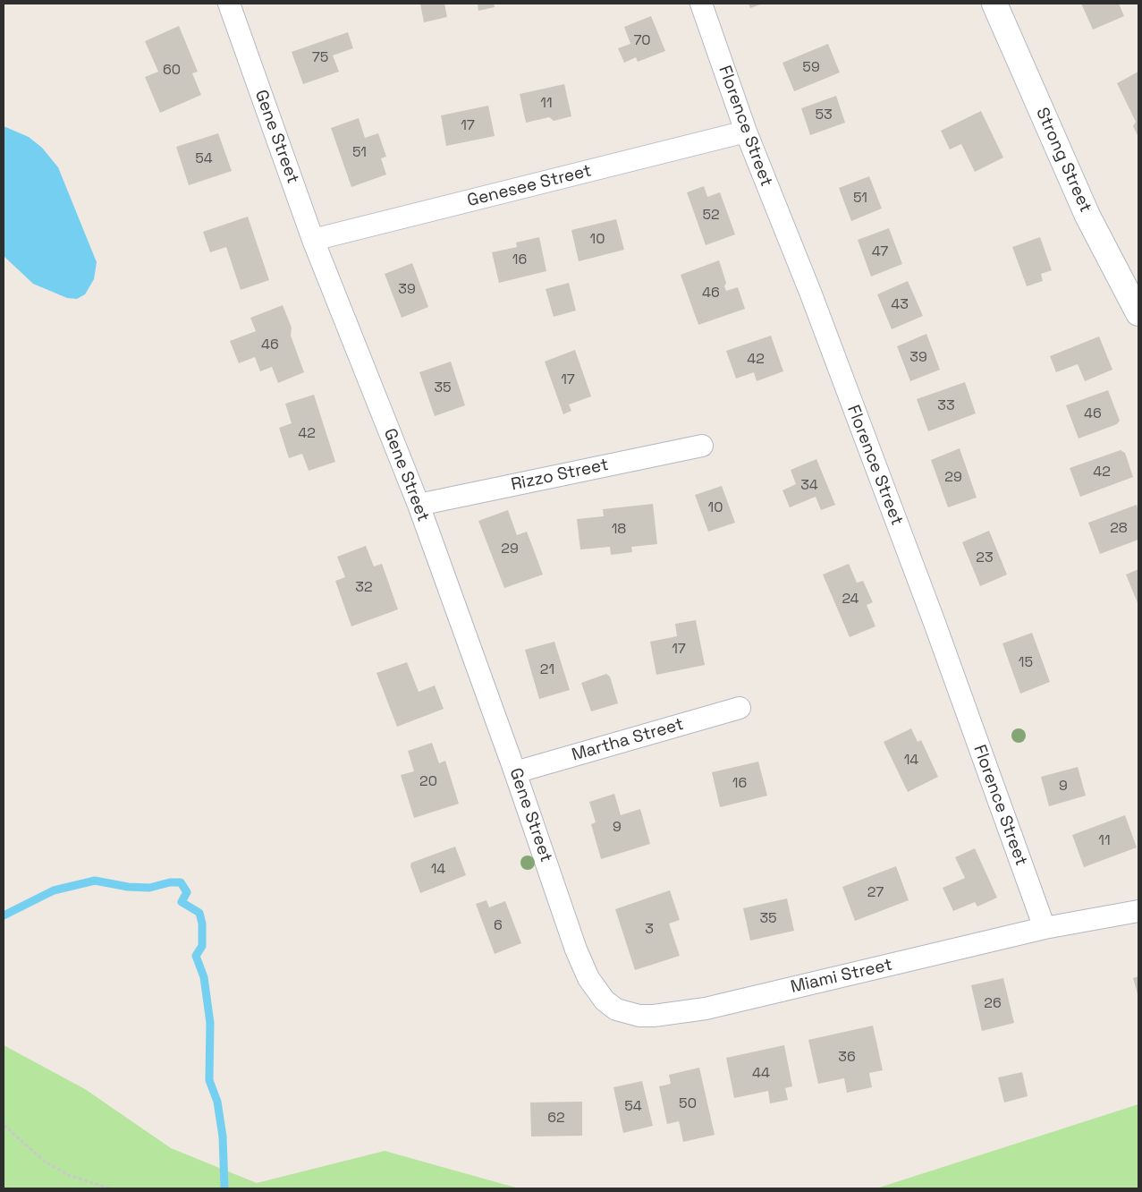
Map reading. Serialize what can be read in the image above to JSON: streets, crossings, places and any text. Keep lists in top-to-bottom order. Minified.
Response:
{"streets":{"street":["Florence Street","Gene Street","Strong Street","Genesee Street","Rizzo Street","Martha Street","Miami Street"]},"crossings":[["Florence Street","Genesee Street"],["Florence Street","Miami Street"],["Gene Street","Genesee Street"],["Gene Street","Rizzo Street"],["Gene Street","Martha Street"],["Gene Street","Miami Street"]],"house_numbers":["70","75","59","60","11","53","17","51","54","51","52","10","47","16","39","46","43","46","39","42","17","35","33","46","42","42","29","34","10","28","18","29","23","32","24","17","15","21","14","20","16","9","9","11","14","27","35","6","3","26","36","44","50","54","62"]}
